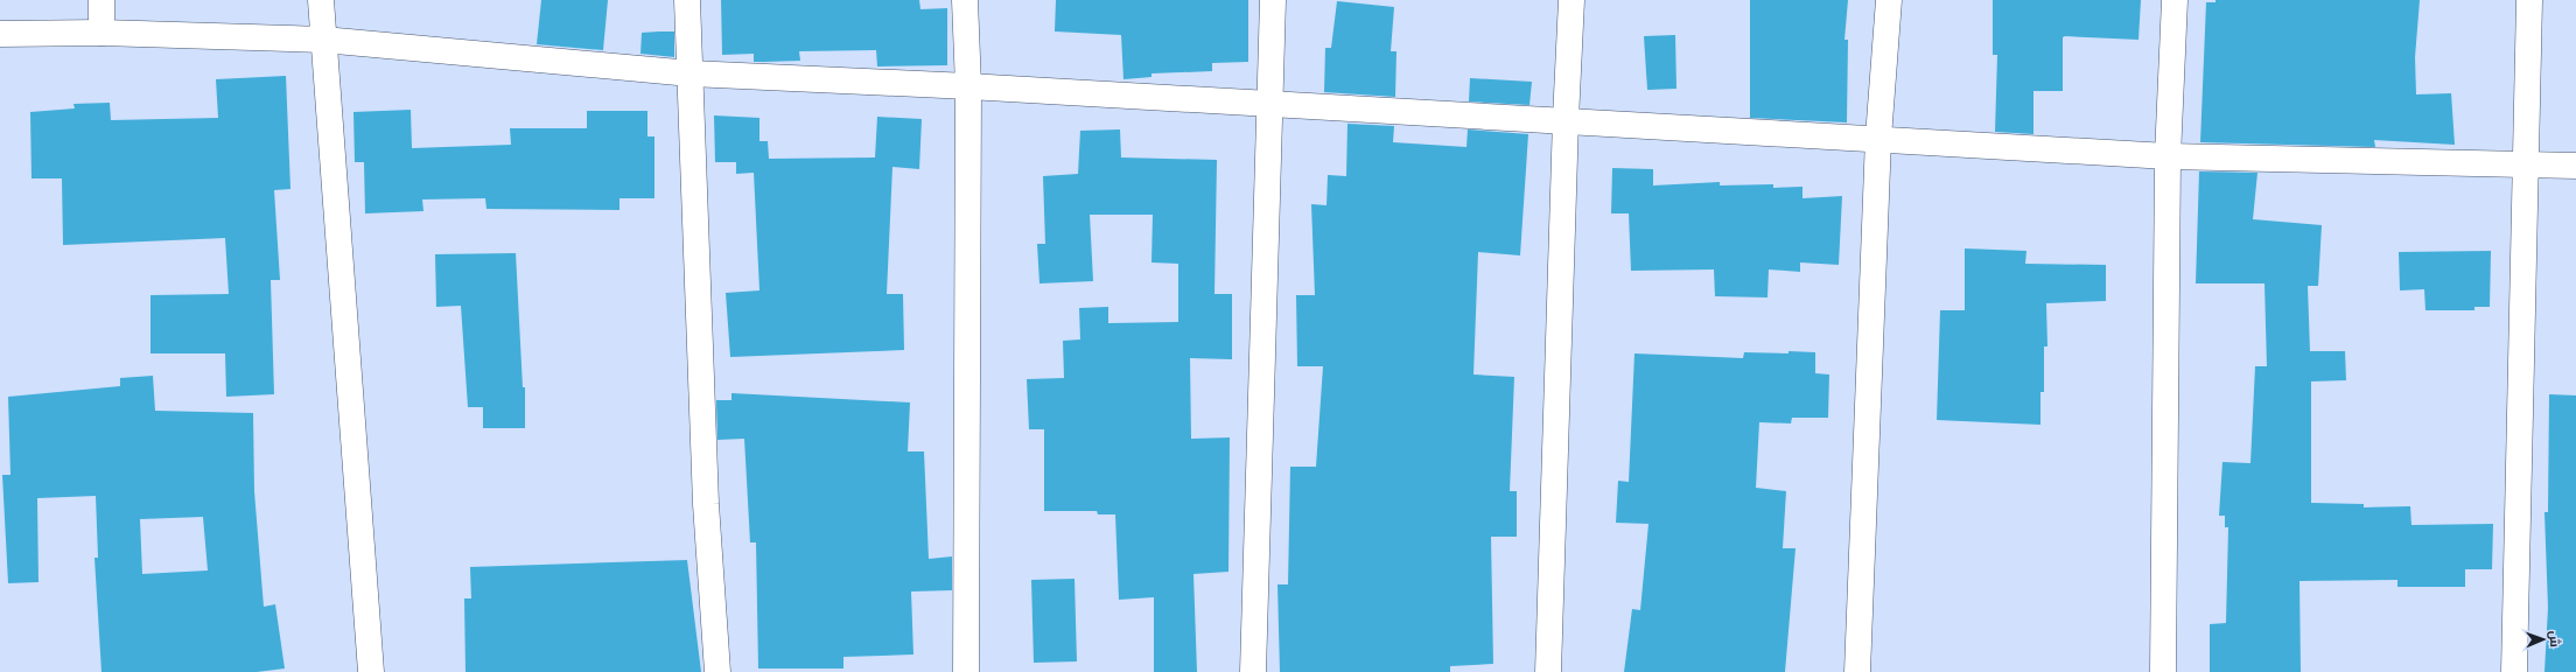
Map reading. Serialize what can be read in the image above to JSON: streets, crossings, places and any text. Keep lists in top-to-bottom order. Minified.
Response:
{"north":"right"}
